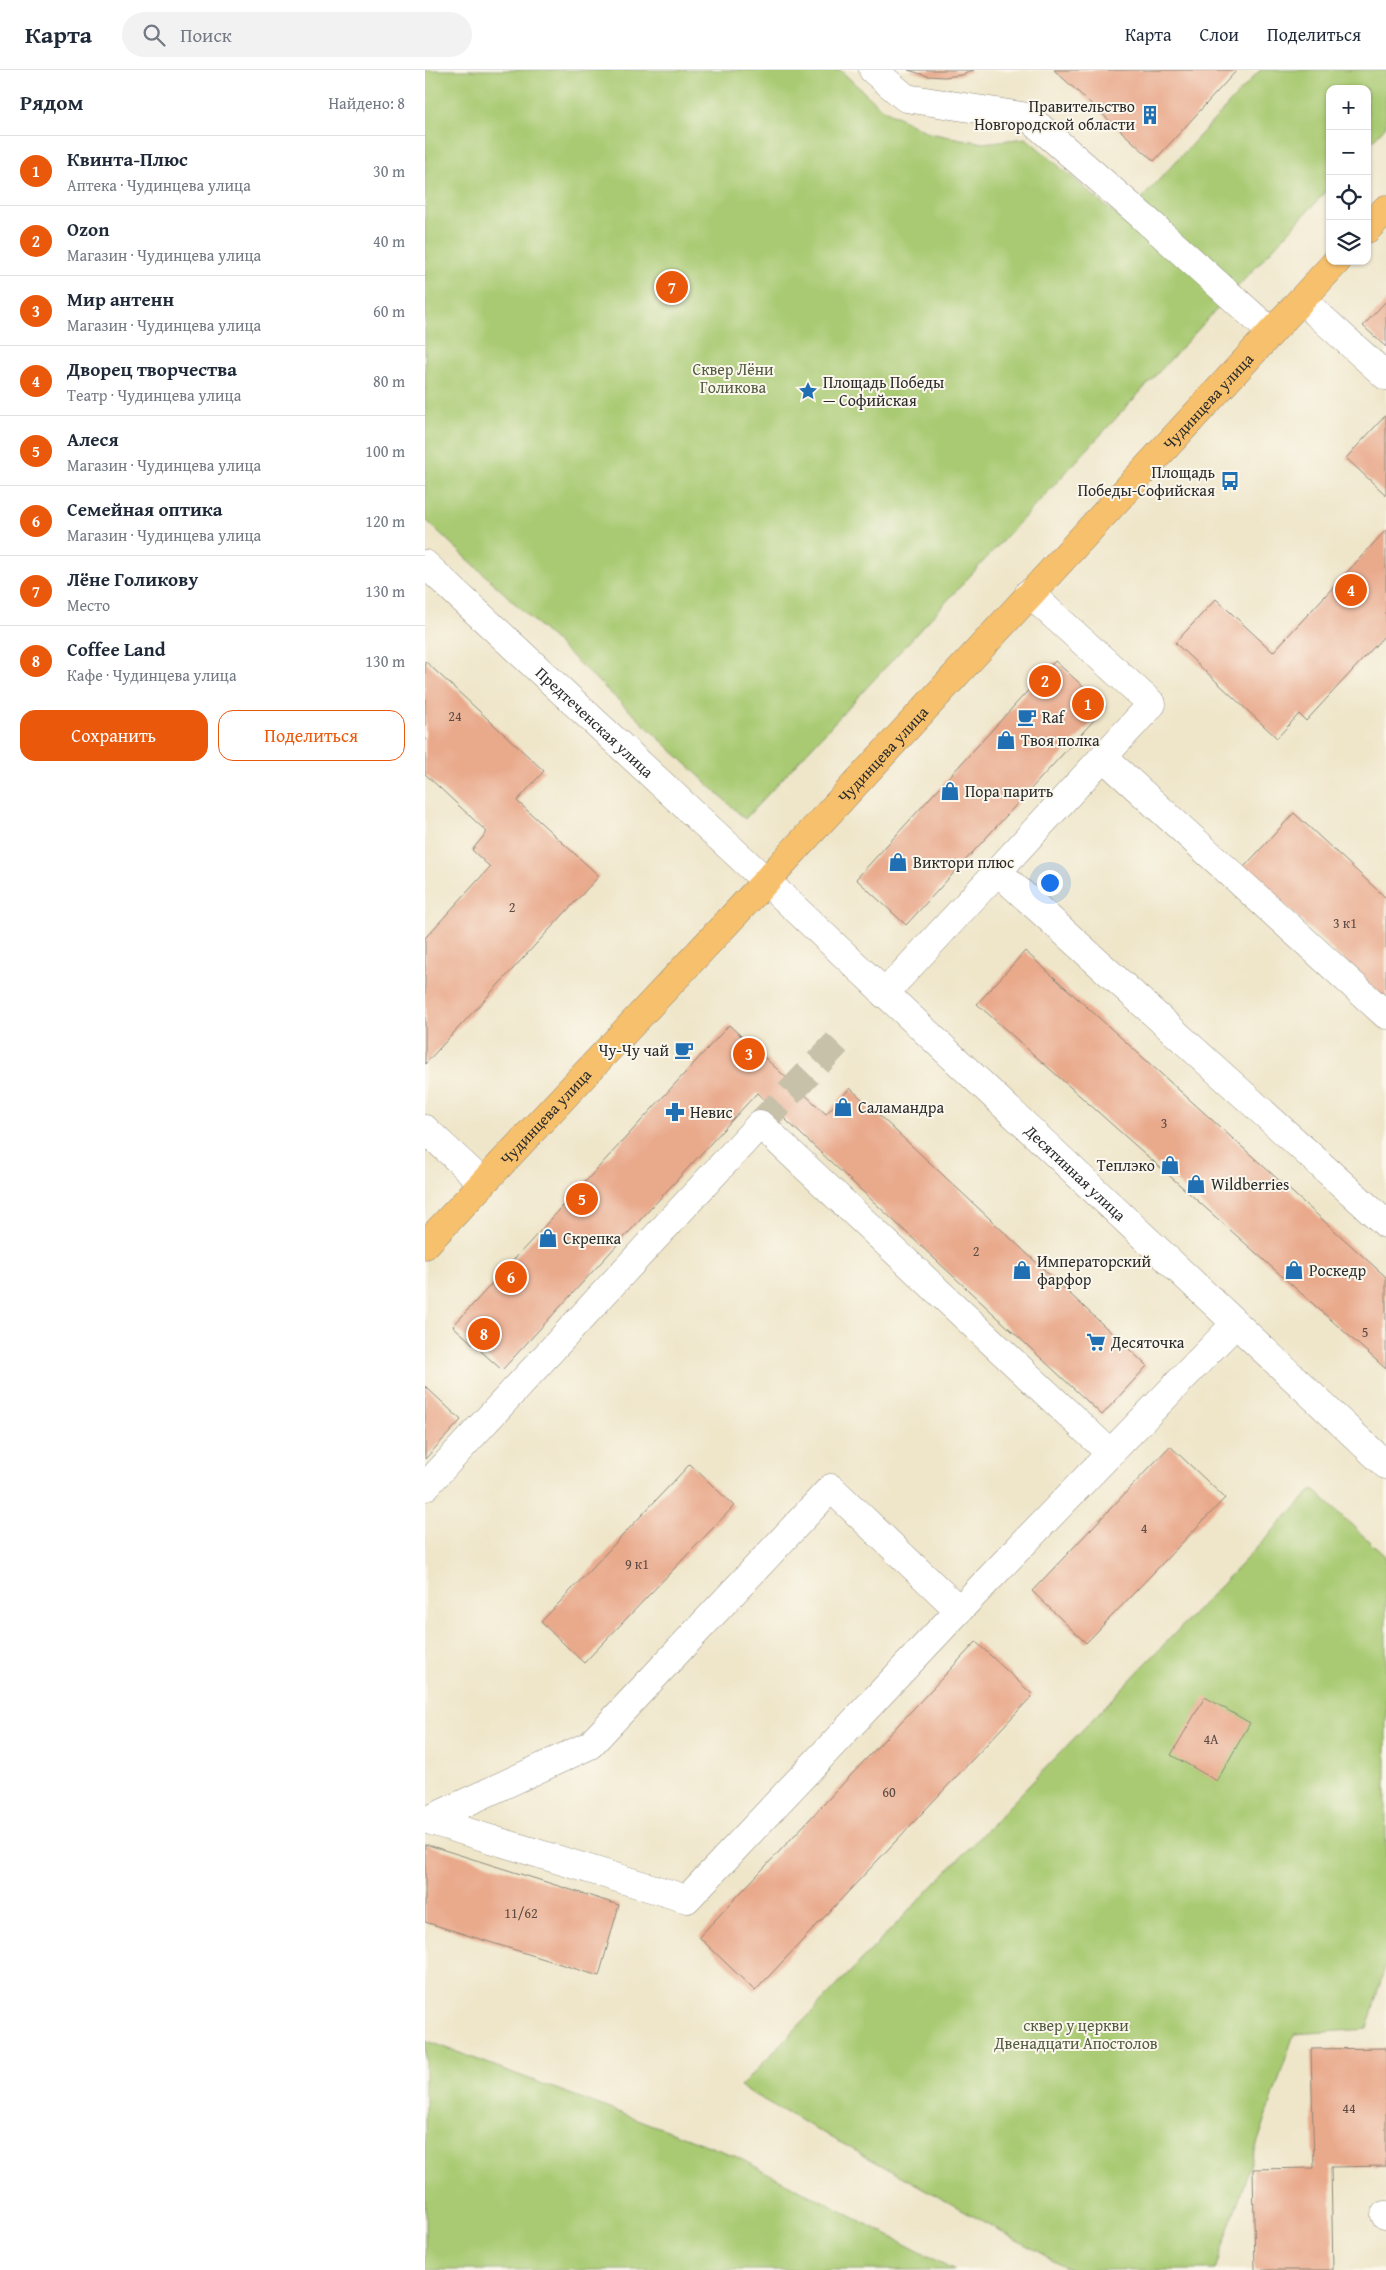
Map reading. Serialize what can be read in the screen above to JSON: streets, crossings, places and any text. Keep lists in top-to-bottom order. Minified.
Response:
{"streets":{"main road":["Чудинцева улица"],"street":["Предтеченская улица","Десятинная улица"]},"crossings":[["Чудинцева улица","Предтеченская улица"],["Чудинцева улица","Десятинная улица"],["Предтеченская улица","Десятинная улица"]],"parks":["Сквер Лёни Голикова","сквер у церкви Двенадцати Апостолов"],"places":{"building":["Правительство Новгородской области"],"place":["Площадь Победы — Софийская"],"bus stop":["Площадь Победы-Софийская"],"cafe":["Raf","Чу-Чу чай"],"shop":["Твоя полка","Пора парить","Виктори плюс","Саламандра","Теплэко","Wildberries","Скрепка","Императорский фарфор","Роскедр"],"pharmacy":["Невис"],"supermarket":["Десяточка"]},"house_numbers":["24","2","3 к1","3","2","5","4","9 к1","4А","60","11/62","44"],"page":{"header":"Карта","search":"Поиск","nav":["Карта","Слои","Поделиться"],"heading":["Рядом","Найдено: 8"],"map_buttons":["+","−"],"list":[{"mark":"1","name":"Квинта-Плюс","note":"Аптека · Чудинцева улица","value":"30 m"},{"mark":"2","name":"Ozon","note":"Магазин · Чудинцева улица","value":"40 m"},{"mark":"3","name":"Мир антенн","note":"Магазин · Чудинцева улица","value":"60 m"},{"mark":"4","name":"Дворец творчества","note":"Театр · Чудинцева улица","value":"80 m"},{"mark":"5","name":"Алеся","note":"Магазин · Чудинцева улица","value":"100 m"},{"mark":"6","name":"Семейная оптика","note":"Магазин · Чудинцева улица","value":"120 m"},{"mark":"7","name":"Лёне Голикову","note":"Место","value":"130 m"},{"mark":"8","name":"Coffee Land","note":"Кафе · Чудинцева улица","value":"130 m"}],"pins":["7","4","2","1","3","5","6","8"],"buttons":["Сохранить","Поделиться"]}}
